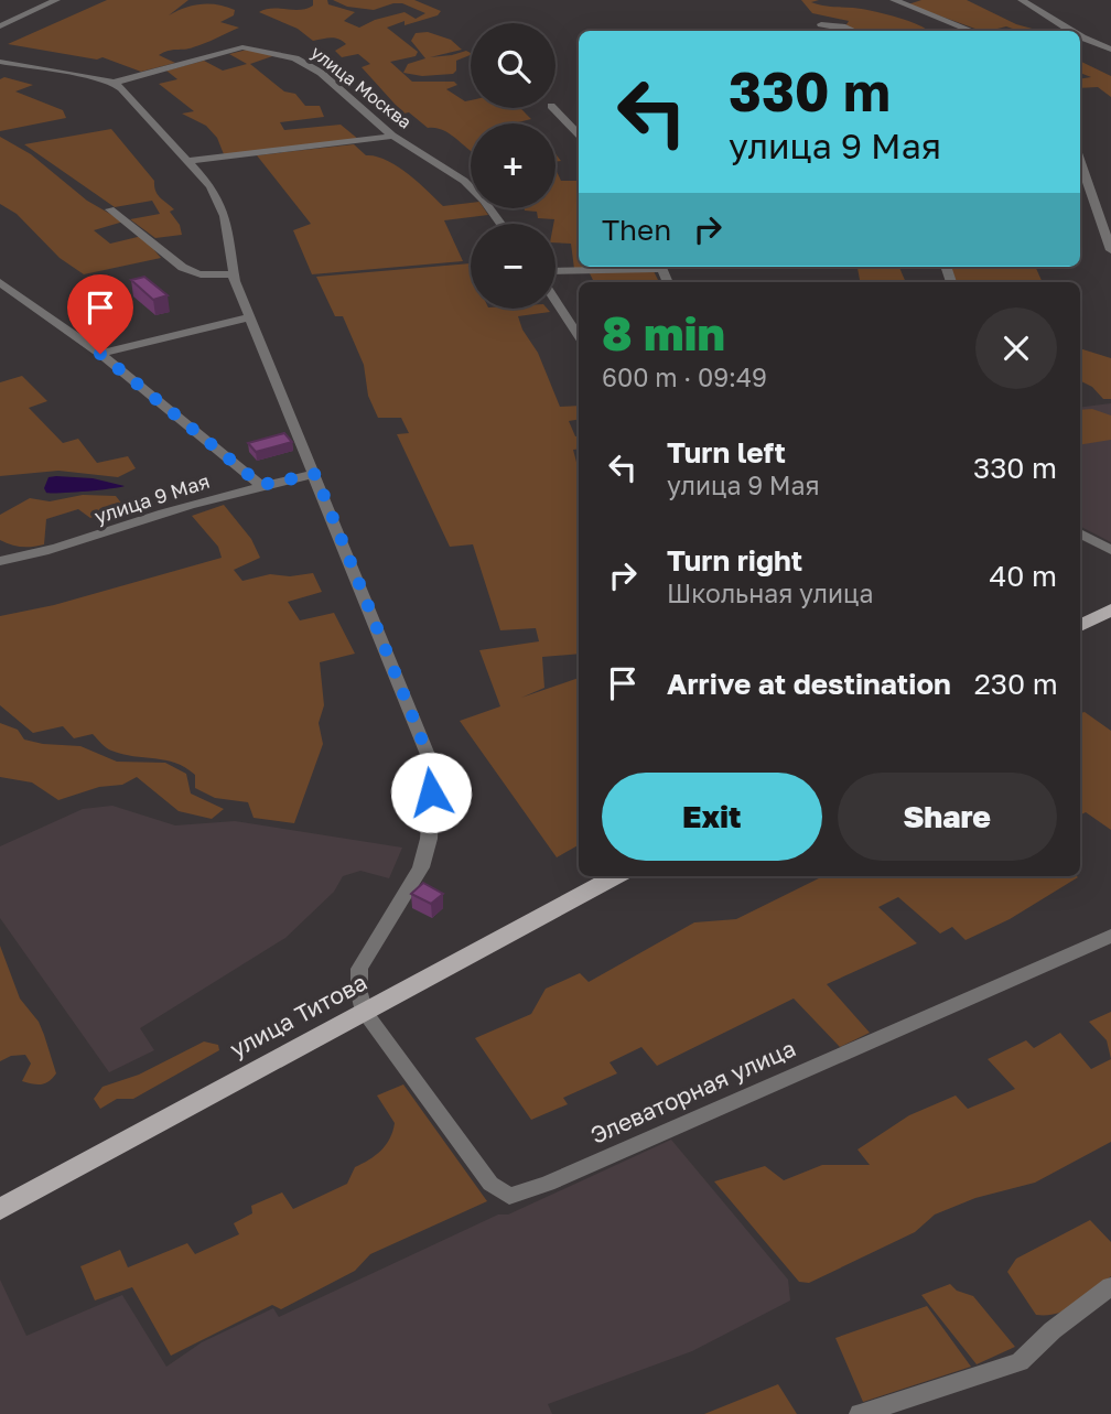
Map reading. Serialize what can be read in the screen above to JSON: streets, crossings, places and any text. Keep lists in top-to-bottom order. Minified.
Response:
{"streets":{"main road":["улица Титова"],"street":["улица Москва","улица 9 Мая","Элеваторная улица"]},"crossings":[["улица Титова","Элеваторная улица"]],"page":{"map_buttons":["+","−"],"turn":["330 m","улица 9 Мая"],"then":"Then","heading":["8 min","600 m · 09:49"],"list":[{"name":"Turn left","note":"улица 9 Мая","value":"330 m"},{"name":"Turn right","note":"Школьная улица","value":"40 m"},{"name":"Arrive at destination","value":"230 m"}],"buttons":["Exit","Share"]}}
